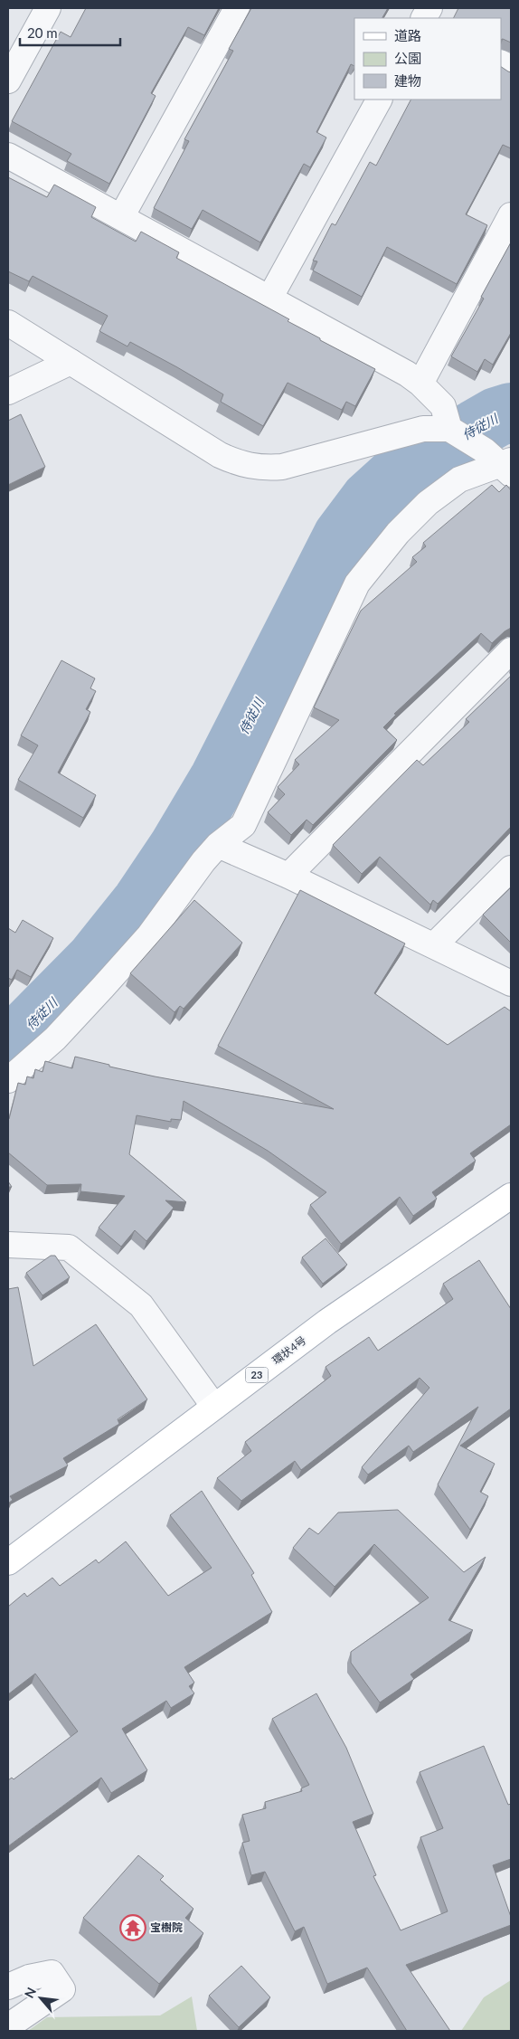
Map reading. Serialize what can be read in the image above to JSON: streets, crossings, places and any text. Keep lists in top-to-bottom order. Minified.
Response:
{"streets":{"main road":["環状4号","23"]},"water":["侍従川"],"places":{"temple":["宝樹院"]},"legend":["道路","公園","建物"],"scale_bar":"20 m","north":"top left"}
